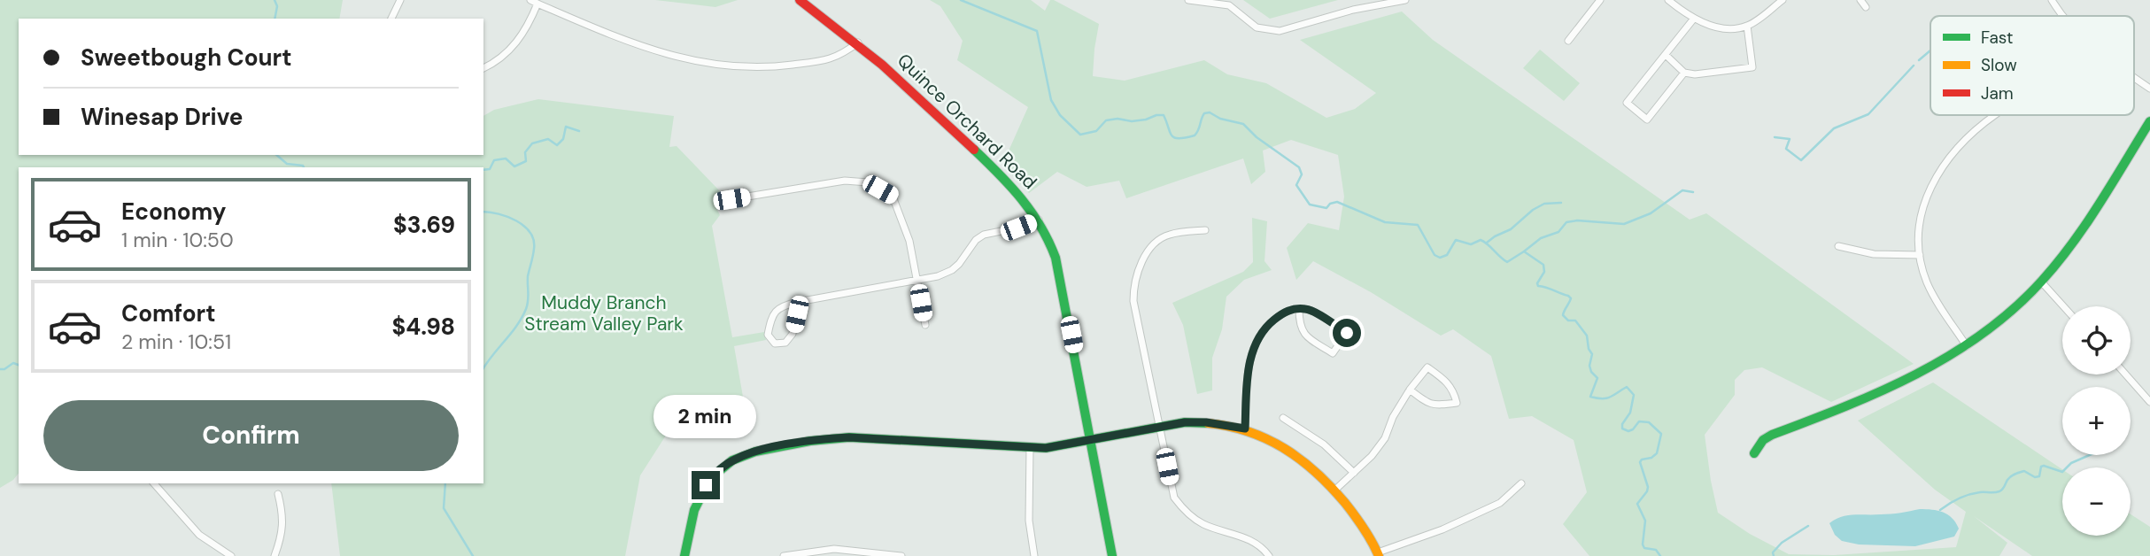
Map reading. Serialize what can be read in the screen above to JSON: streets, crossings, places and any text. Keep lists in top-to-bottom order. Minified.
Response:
{"streets":{"street":["Quince Orchard Road"]},"parks":["Muddy Branch Stream Valley Park"],"legend":["Fast","Slow","Jam"],"page":{"banner":["Sweetbough Court","Winesap Drive"],"list":[{"name":"Economy","note":"1 min · 10:50","value":"$3.69"},{"name":"Comfort","note":"2 min · 10:51","value":"$4.98"}],"map_buttons":["+","−"],"buttons":"Confirm","bubble":"2 min"}}
